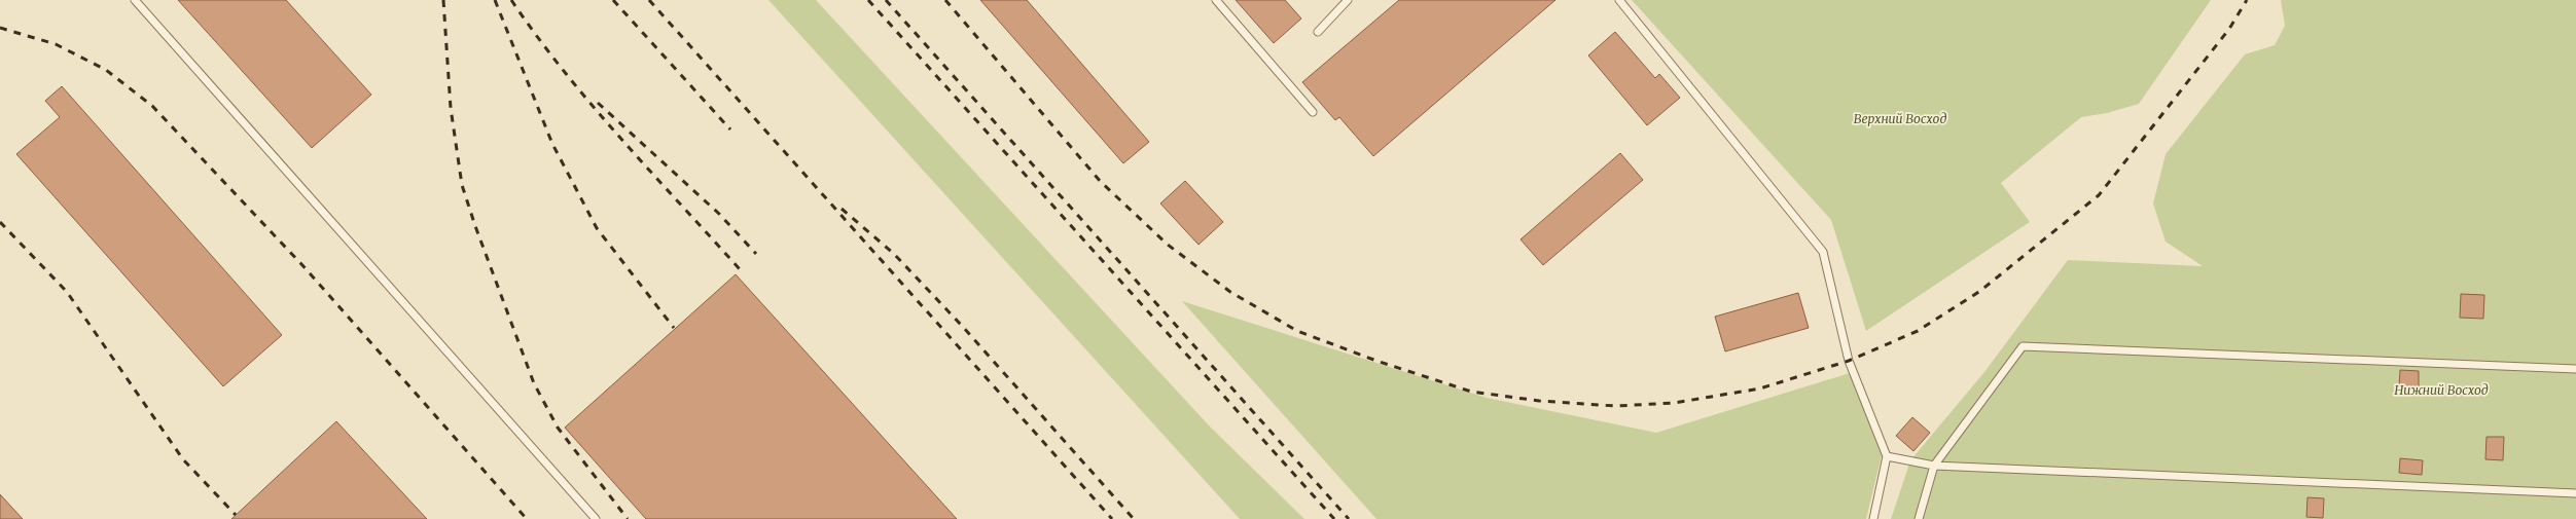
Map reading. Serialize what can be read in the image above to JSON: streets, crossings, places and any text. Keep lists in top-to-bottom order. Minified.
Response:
{"parks":["Верхний Восход","Нижний Восход"]}
